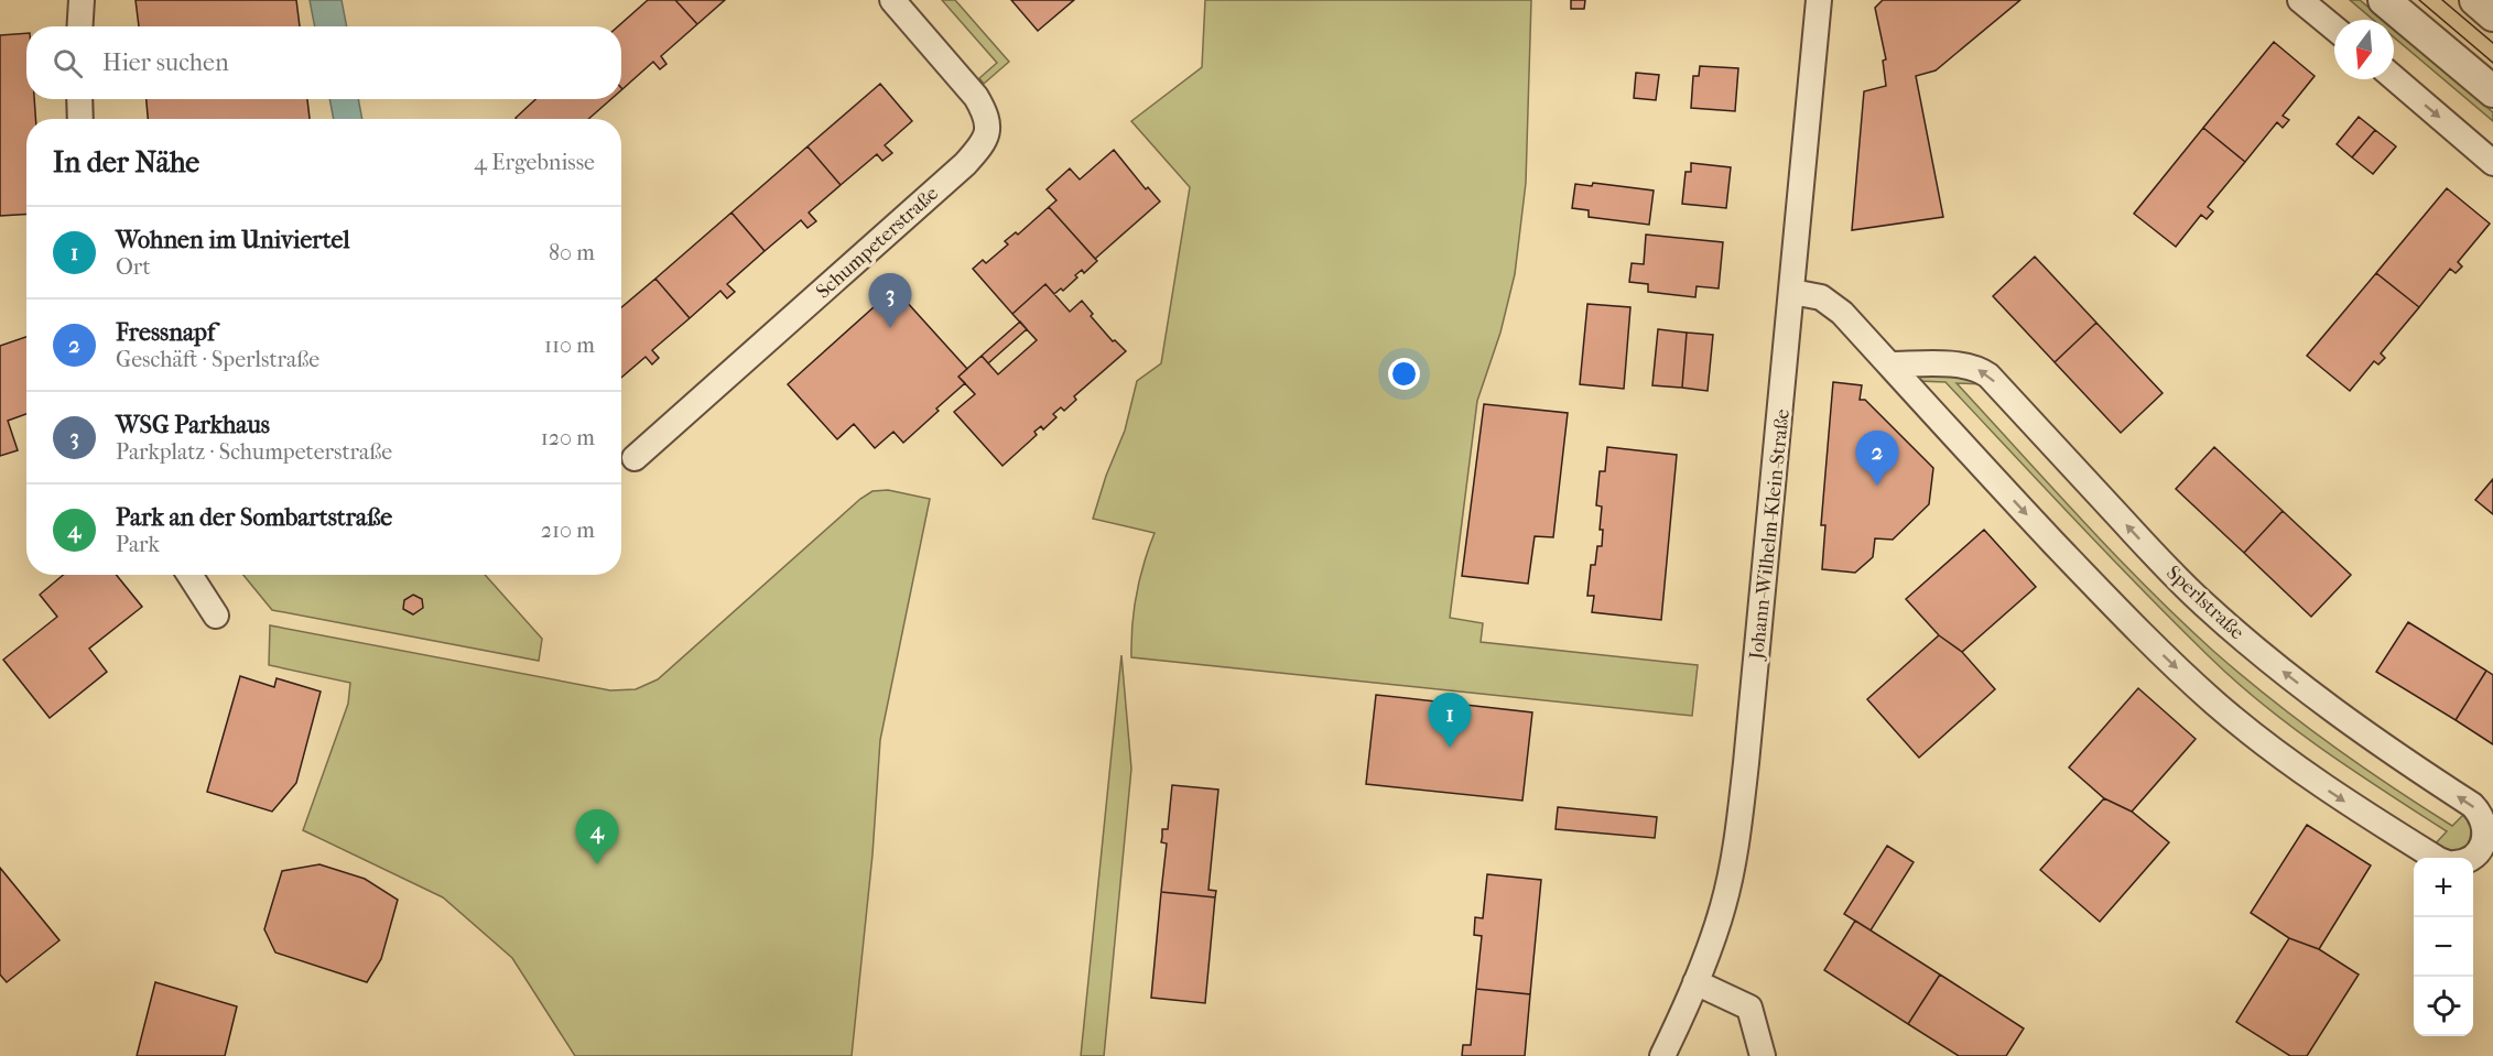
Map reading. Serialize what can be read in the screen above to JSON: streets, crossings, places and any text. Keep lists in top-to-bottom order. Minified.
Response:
{"streets":{"street":["Schumpeterstraße","Johann-Wilhelm-Klein-Straße","Sperlstraße"]},"north":"bottom","page":{"search":"Hier suchen","heading":["In der Nähe","4 Ergebnisse"],"list":[{"mark":"1","name":"Wohnen im Univiertel","note":"Ort","value":"80 m"},{"mark":"2","name":"Fressnapf","note":"Geschäft · Sperlstraße","value":"110 m"},{"mark":"3","name":"WSG Parkhaus","note":"Parkplatz · Schumpeterstraße","value":"120 m"},{"mark":"4","name":"Park an der Sombartstraße","note":"Park","value":"210 m"}],"pins":["3","2","1","4"],"map_buttons":["+","−"]}}
